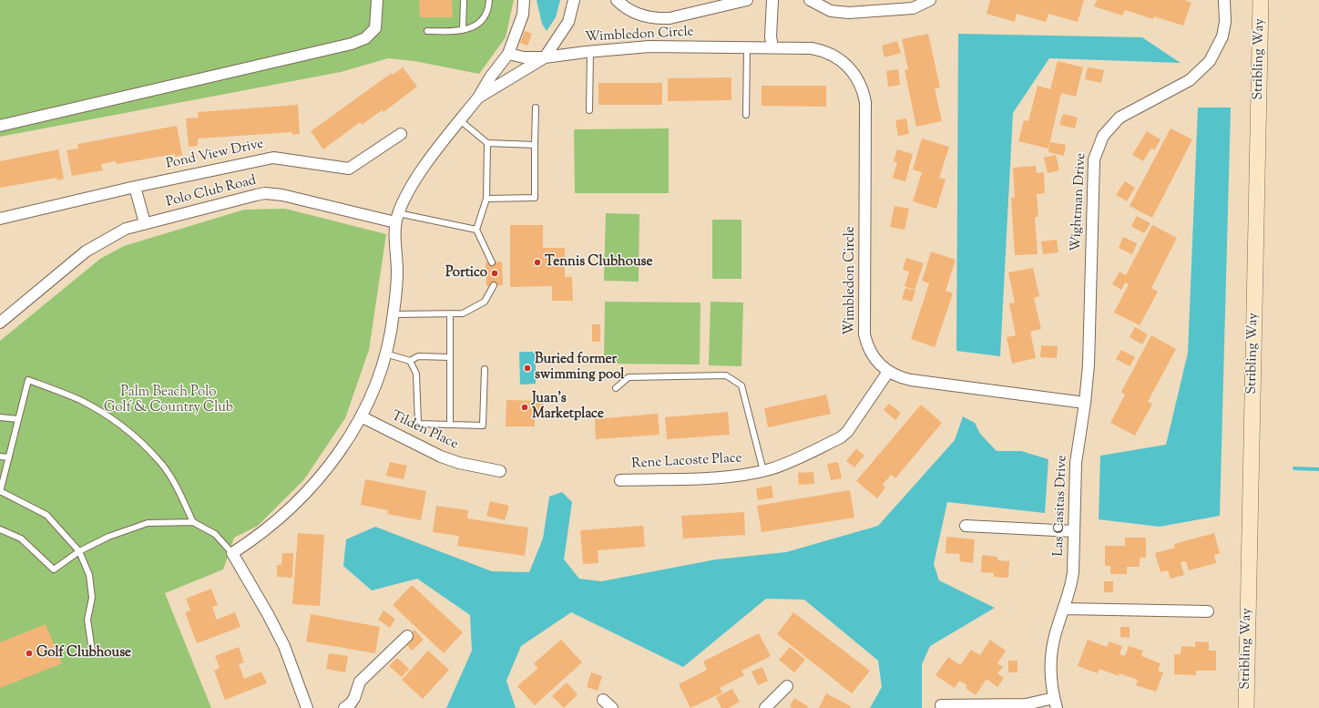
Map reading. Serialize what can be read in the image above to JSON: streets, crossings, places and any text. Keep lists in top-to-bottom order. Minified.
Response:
{"streets":{"street":["Wimbledon Circle","Stribling Way","Pond View Drive","Polo Club Road","Wightman Drive","Tilden Place","Rene Lacoste Place","Las Casitas Drive"]},"crossings":[["Wimbledon Circle","Wightman Drive"],["Wimbledon Circle","Rene Lacoste Place"],["Wimbledon Circle","Las Casitas Drive"],["Wightman Drive","Las Casitas Drive"]],"parks":["Palm Beach Polo Golf & Country Club"],"places":["Tennis Clubhouse","Portico","Buried former swimming pool","Juan's Marketplace","Golf Clubhouse"]}
